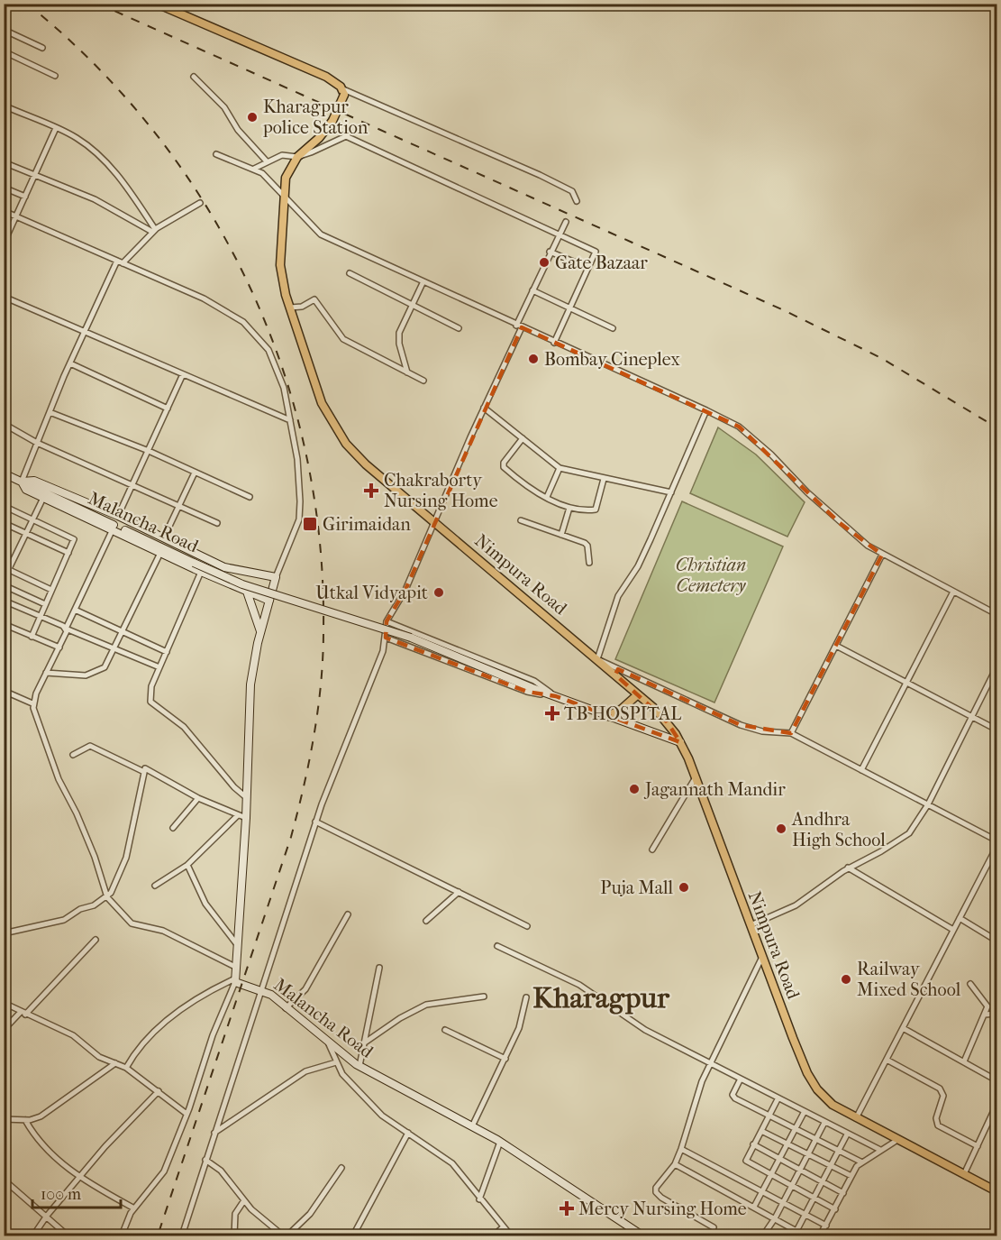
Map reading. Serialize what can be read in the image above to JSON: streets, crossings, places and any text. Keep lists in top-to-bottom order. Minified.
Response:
{"streets":{"main road":["Nimpura Road"],"street":["Malancha Road"]},"crossings":[["Malancha Road","Nimpura Road"]],"districts":["Kharagpur"],"parks":["Christian Cemetery"],"places":{"other":["Kharagpur police Station","Gate Bazaar","Bombay Cineplex","Utkal Vidyapit","Jagannath Mandir","Andhra High School","Puja Mall","Railway Mixed School"],"health":["Chakraborty Nursing Home","TB HOSPITAL","Mercy Nursing Home"],"transit":["Girimaidan"]},"scale_bar":"100 m"}
